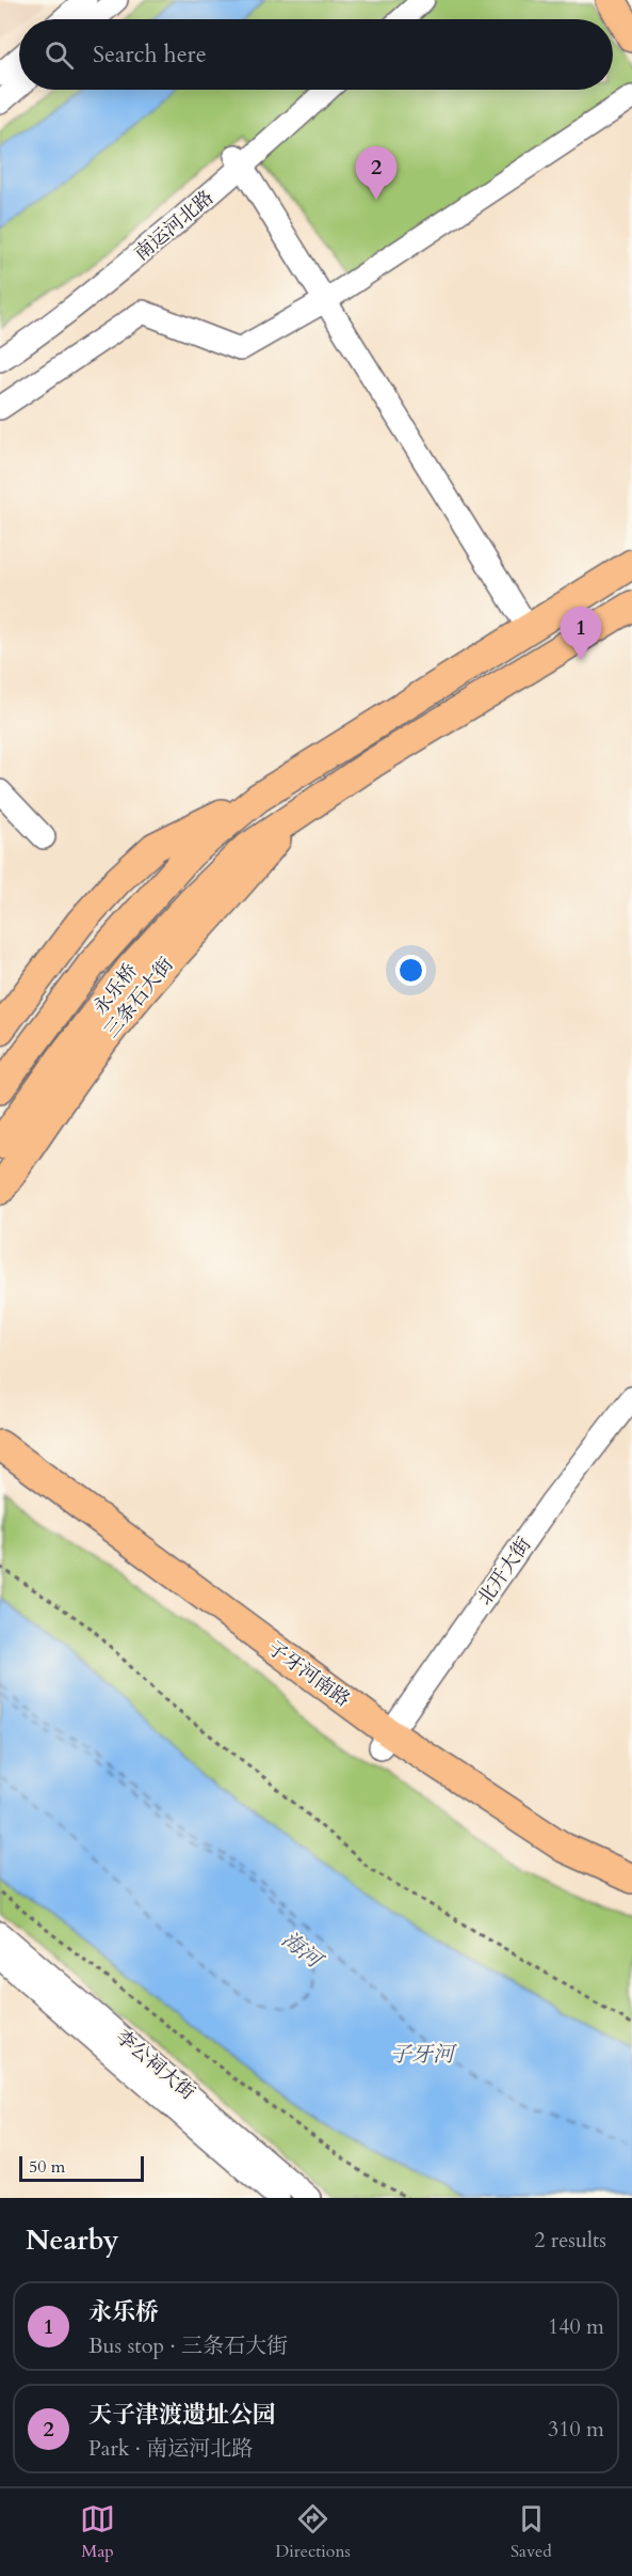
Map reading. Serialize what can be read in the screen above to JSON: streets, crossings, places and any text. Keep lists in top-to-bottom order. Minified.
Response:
{"streets":{"main road":["永乐桥","三条石大街","子牙河南路"],"street":["南运河北路","北开大街","李公祠大街"]},"crossings":[["永乐桥","三条石大街"],["北开大街","子牙河南路"]],"water":["海河","子牙河"],"scale_bar":"50 m","page":{"search":"Search here","pins":["2","1"],"scale":"50 m","heading":["Nearby","2 results"],"list":[{"mark":"1","name":"永乐桥","note":"Bus stop · 三条石大街","value":"140 m"},{"mark":"2","name":"天子津渡遗址公园","note":"Park · 南运河北路","value":"310 m"}],"nav":["Map","Directions","Saved"]}}
